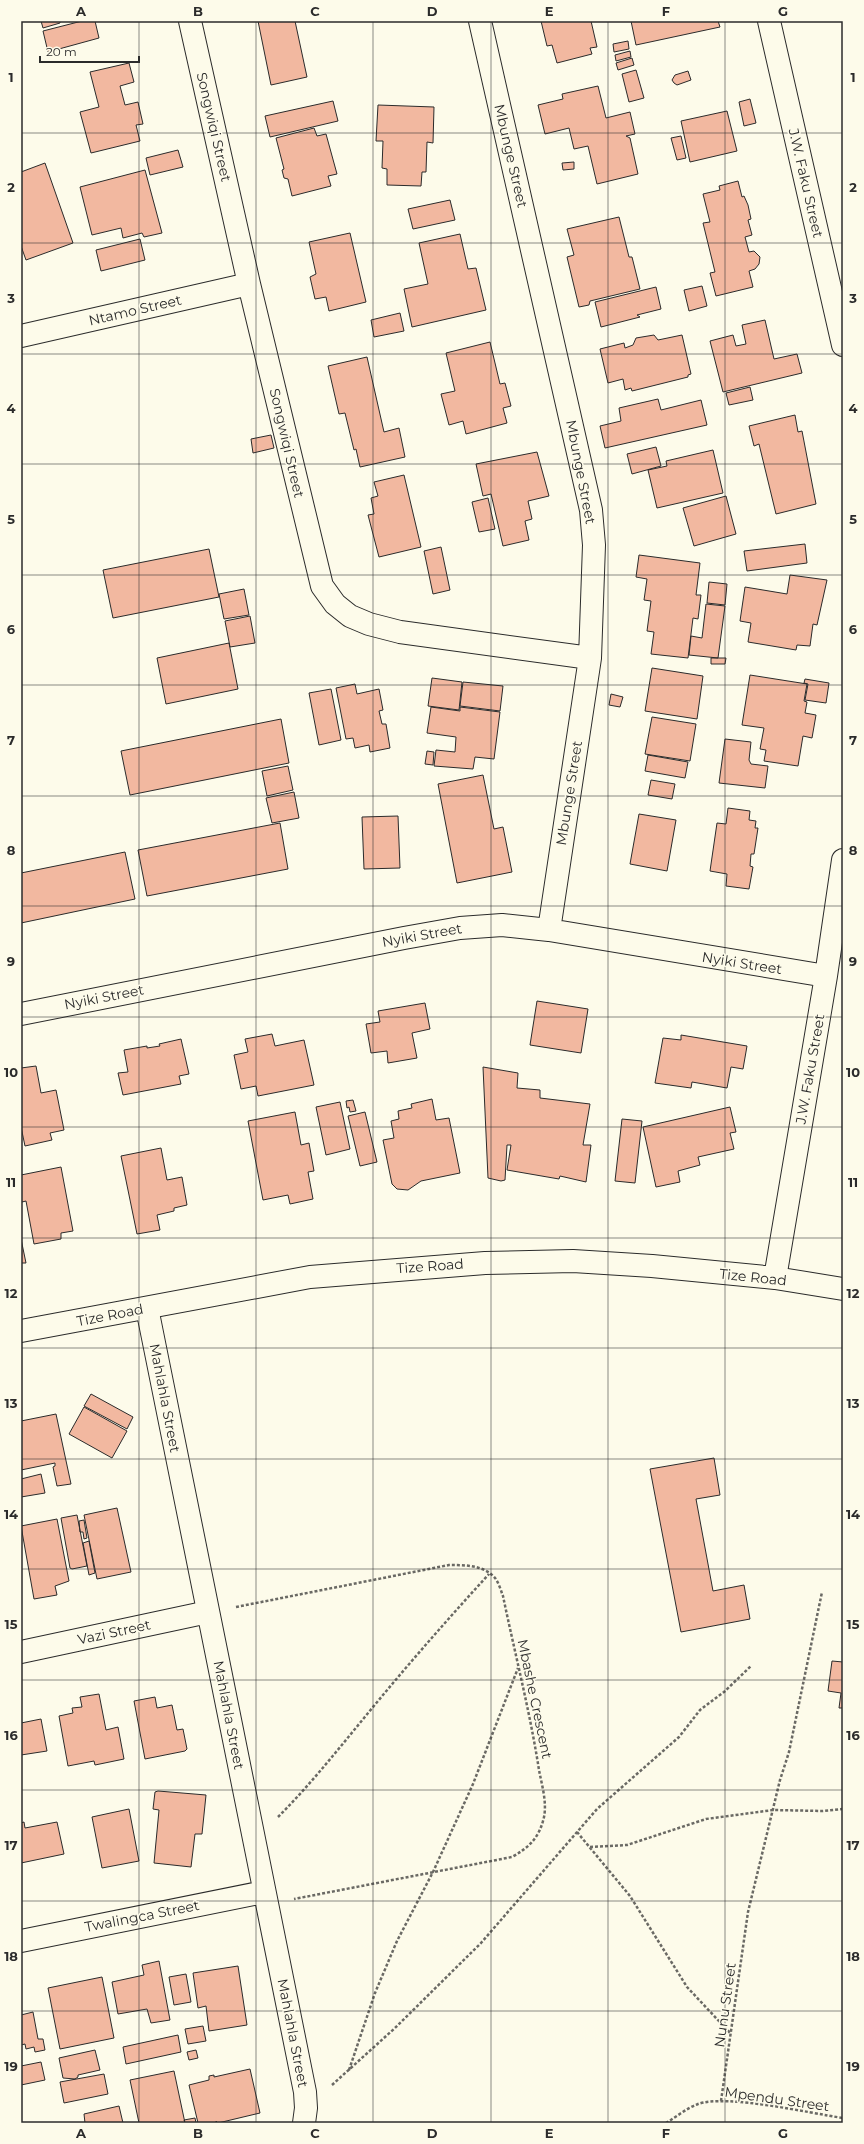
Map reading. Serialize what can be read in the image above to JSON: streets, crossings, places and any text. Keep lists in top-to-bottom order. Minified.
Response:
{"streets":{"street":["Songwiqi Street","Mbunge Street","J.W. Faku Street","Ntamo Street","Nyiki Street","Tize Road","Mahlahla Street","Vazi Street","Twalingca Street"],"path":["Mbashe Crescent","Nunu Street","Mpendu Street"]},"crossings":[["Songwiqi Street","Mbunge Street"],["Songwiqi Street","Ntamo Street"],["Mbunge Street","Nyiki Street"],["J.W. Faku Street","Nyiki Street"],["J.W. Faku Street","Tize Road"],["Tize Road","Mahlahla Street"],["Mahlahla Street","Vazi Street"],["Mahlahla Street","Mbashe Crescent"],["Mahlahla Street","Twalingca Street"],["Mbashe Crescent","Twalingca Street"],["Nunu Street","Mpendu Street"]],"scale_bar":"20 m","grid":{"columns":["A","B","C","D","E","F","G"],"rows":["1","2","3","4","5","6","7","8","9","10","11","12","13","14","15","16","17","18","19"]}}
